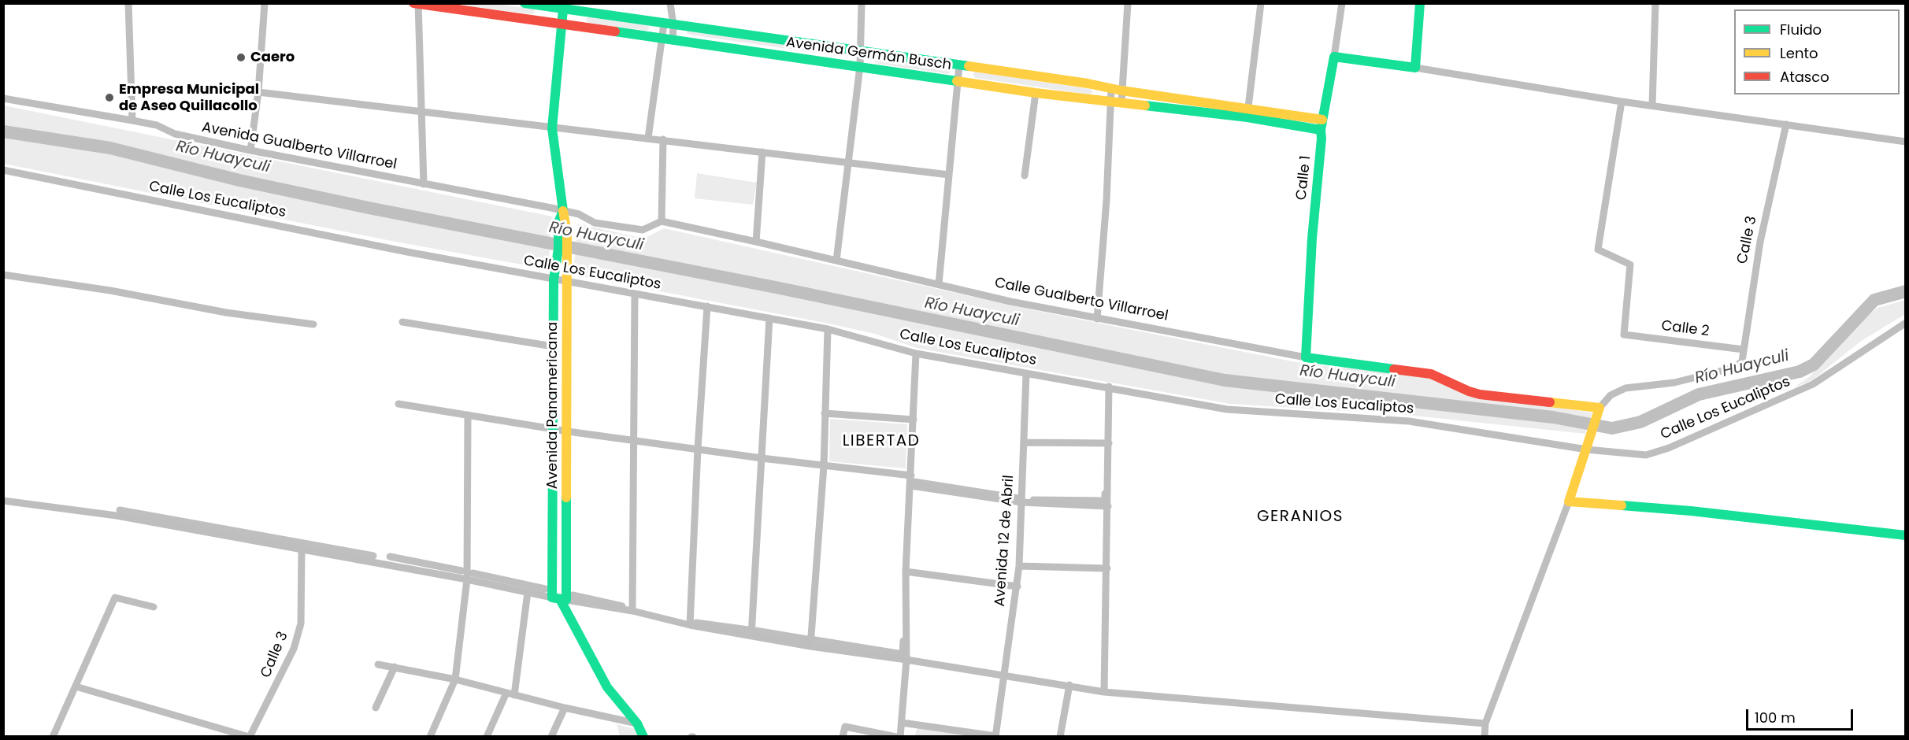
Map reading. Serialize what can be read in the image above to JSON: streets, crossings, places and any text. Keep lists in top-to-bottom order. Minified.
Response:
{"streets":{"main road":["Avenida Germán Busch","Calle 1","Calle Gualberto Villarroel","Avenida Panamericana"],"street":["Avenida Gualberto Villarroel","Calle Los Eucaliptos","Calle 3","Calle 2","Avenida 12 de Abril"]},"crossings":[["Avenida Germán Busch","Calle 1"],["Avenida Germán Busch","Avenida Panamericana"],["Avenida Gualberto Villarroel","Avenida Panamericana"],["Calle 1","Calle Gualberto Villarroel"],["Calle Los Eucaliptos","Avenida Panamericana"],["Calle Los Eucaliptos","Avenida 12 de Abril"],["Calle 3","Calle Gualberto Villarroel"],["Calle 3","Calle 2"]],"districts":["LIBERTAD","GERANIOS"],"water":["Río Huayculi"],"places":["Caero","Empresa Municipal de Aseo Quillacollo"],"legend":["Fluido","Lento","Atasco"],"scale_bar":"100 m"}
